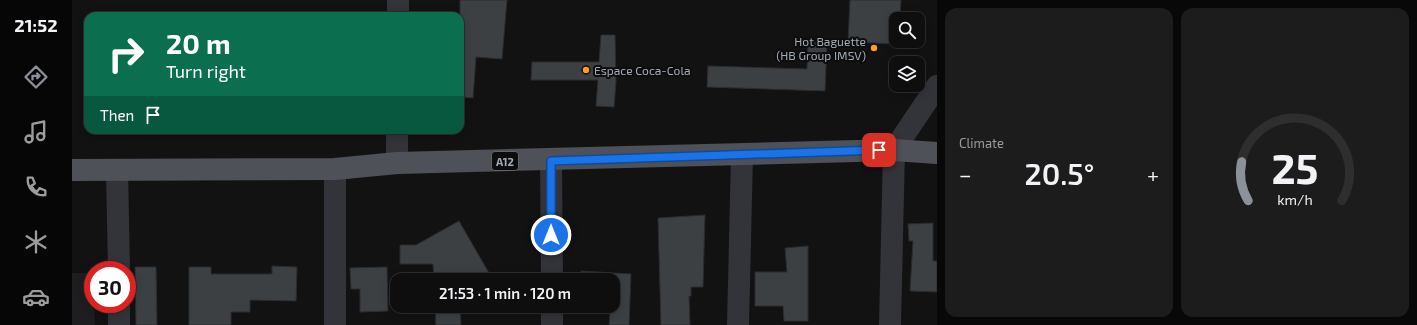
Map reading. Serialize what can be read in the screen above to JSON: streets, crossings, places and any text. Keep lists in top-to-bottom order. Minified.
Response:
{"streets":{"main road":["A12"]},"places":["Hot Baguette (HB Group IMSV)","Espace Coca-Cola"],"page":{"tabs":"21:52","tile":"Climate","turn":["20 m","Turn right"],"then":"Then","heat":["−","20.5°","+"],"limit":"30","trip":"21:53 · 1 min · 120 m","gauge":["25","km/h"]}}
